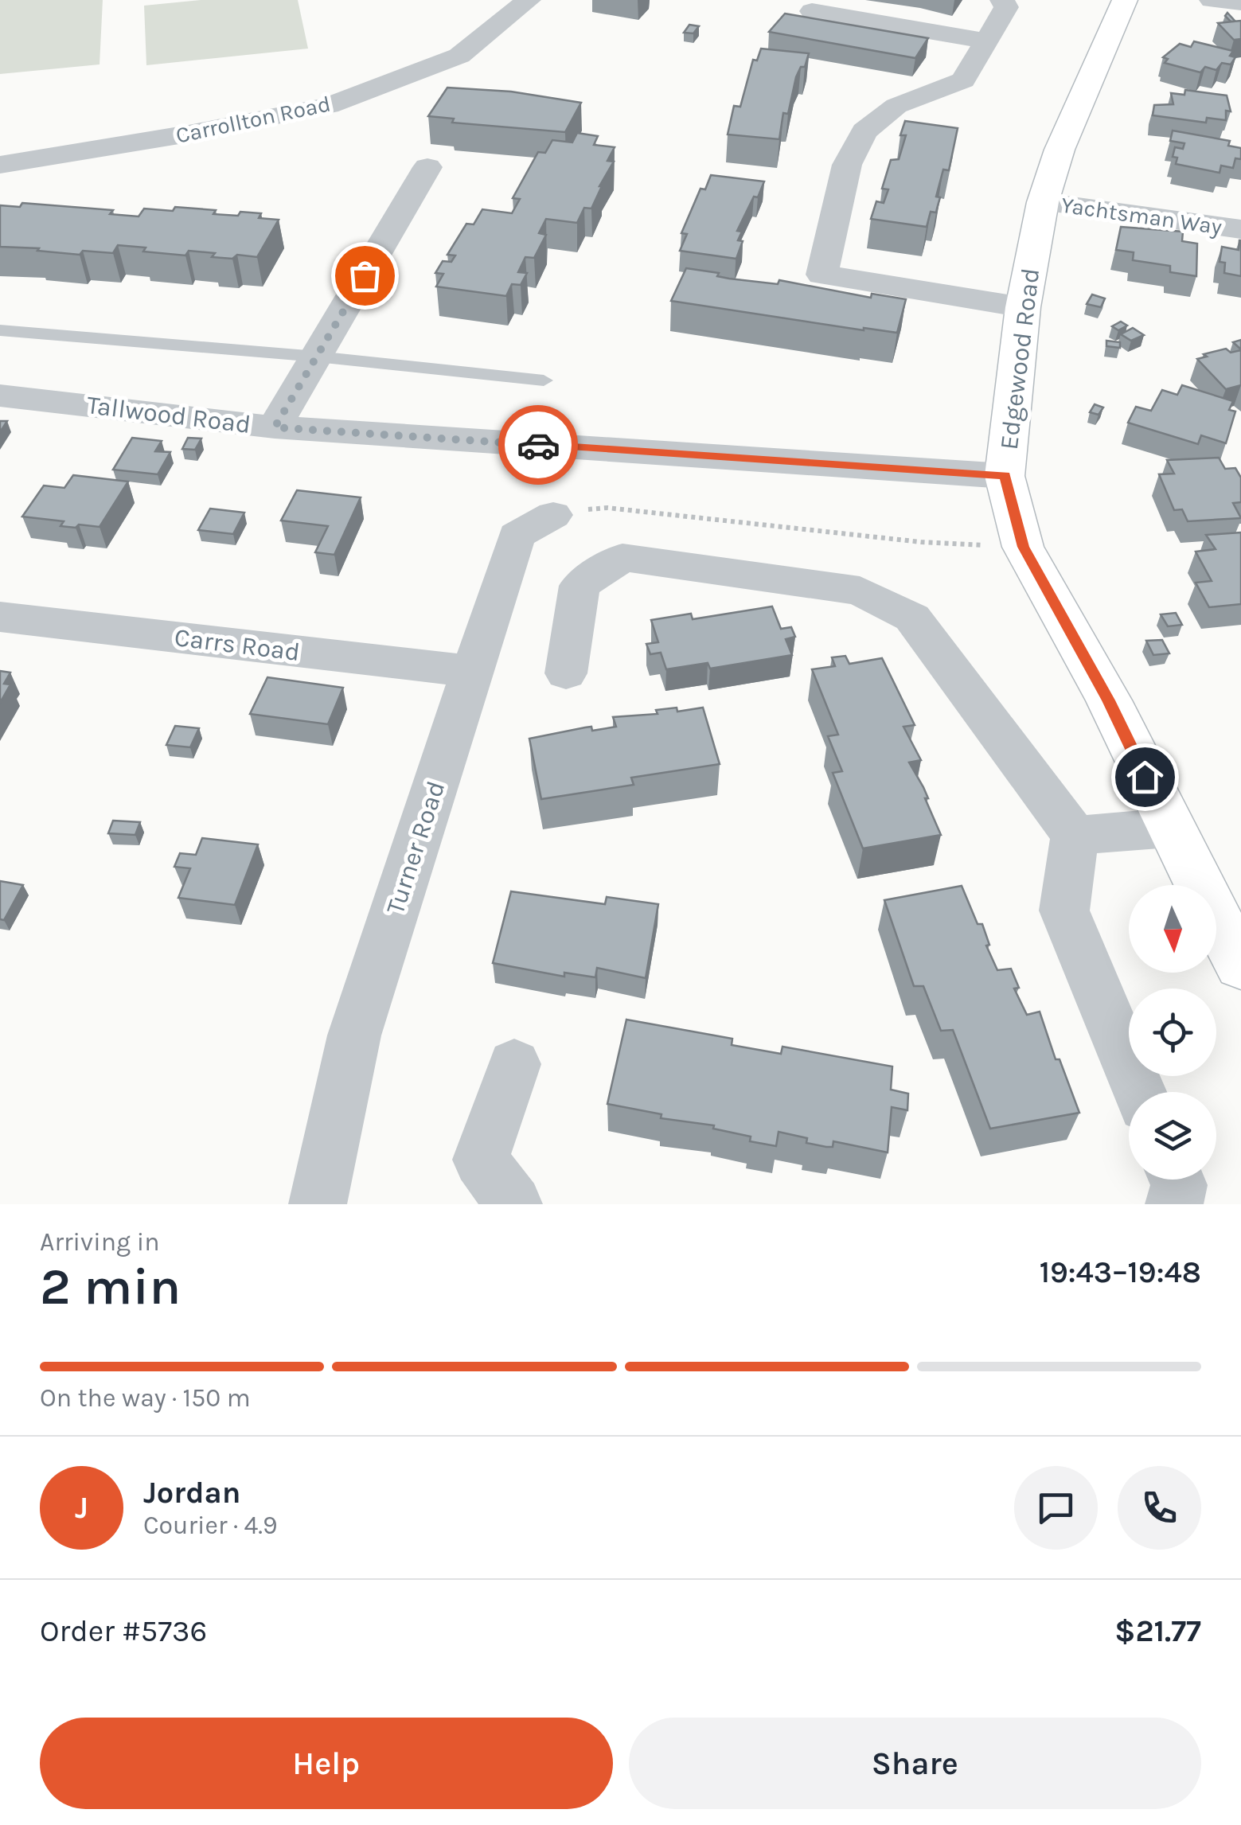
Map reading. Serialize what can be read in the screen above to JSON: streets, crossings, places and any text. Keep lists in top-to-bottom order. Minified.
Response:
{"streets":{"street":["Carrollton Road","Yachtsman Way","Edgewood Road","Tallwood Road","Carrs Road","Turner Road"]},"crossings":[["Yachtsman Way","Edgewood Road"],["Edgewood Road","Tallwood Road"],["Carrs Road","Turner Road"]],"north":"bottom","page":{"heading":["2 min","Arriving in","19:43–19:48"],"panel":["Jordan","Courier · 4.9","Order #5736","$21.77"],"bar":"On the way · 150 m","round":"J","buttons":["Help","Share"]}}
